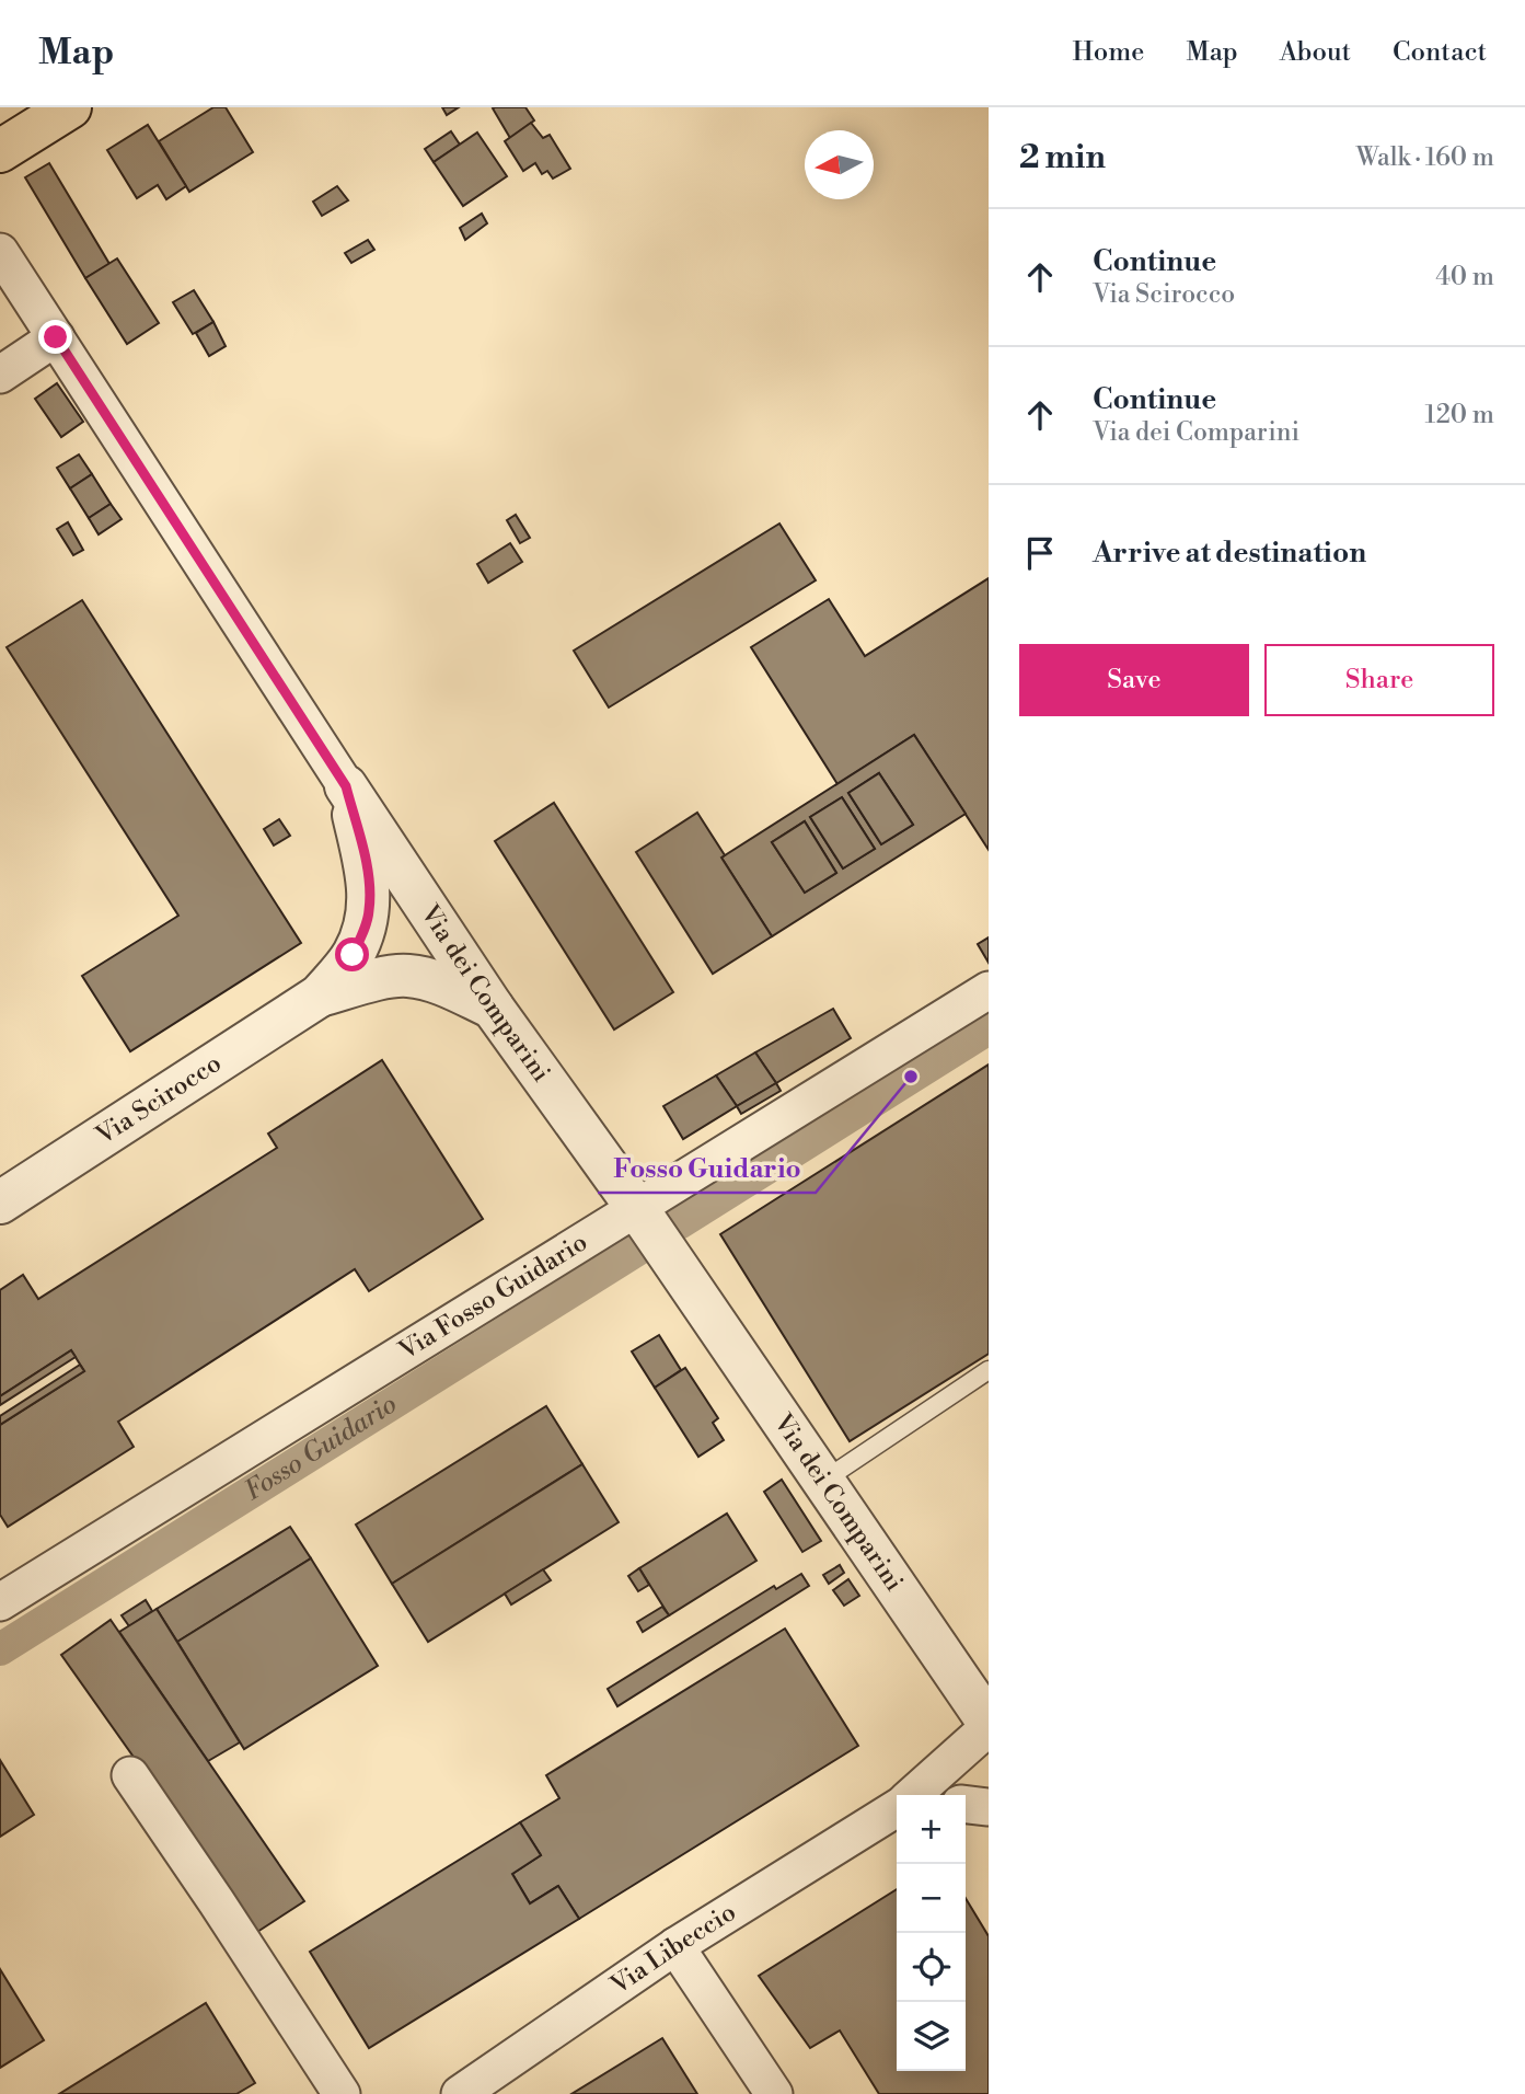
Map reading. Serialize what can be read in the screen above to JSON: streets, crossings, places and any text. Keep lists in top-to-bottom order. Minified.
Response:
{"streets":{"street":["Via dei Comparini","Via Scirocco","Via Fosso Guidario","Via Libeccio"]},"crossings":[["Via dei Comparini","Via Scirocco"],["Via dei Comparini","Via Fosso Guidario"],["Via dei Comparini","Via Libeccio"]],"water":["Fosso Guidario"],"places":["Fosso Guidario"],"north":"left","page":{"header":"Map","nav":["Home","Map","About","Contact"],"heading":["2 min","Walk · 160 m"],"list":[["Continue","Via Scirocco","40 m"],["Continue","Via dei Comparini","120 m"],"Arrive at destination"],"buttons":["Save","Share"],"map_buttons":["+","−"]}}
